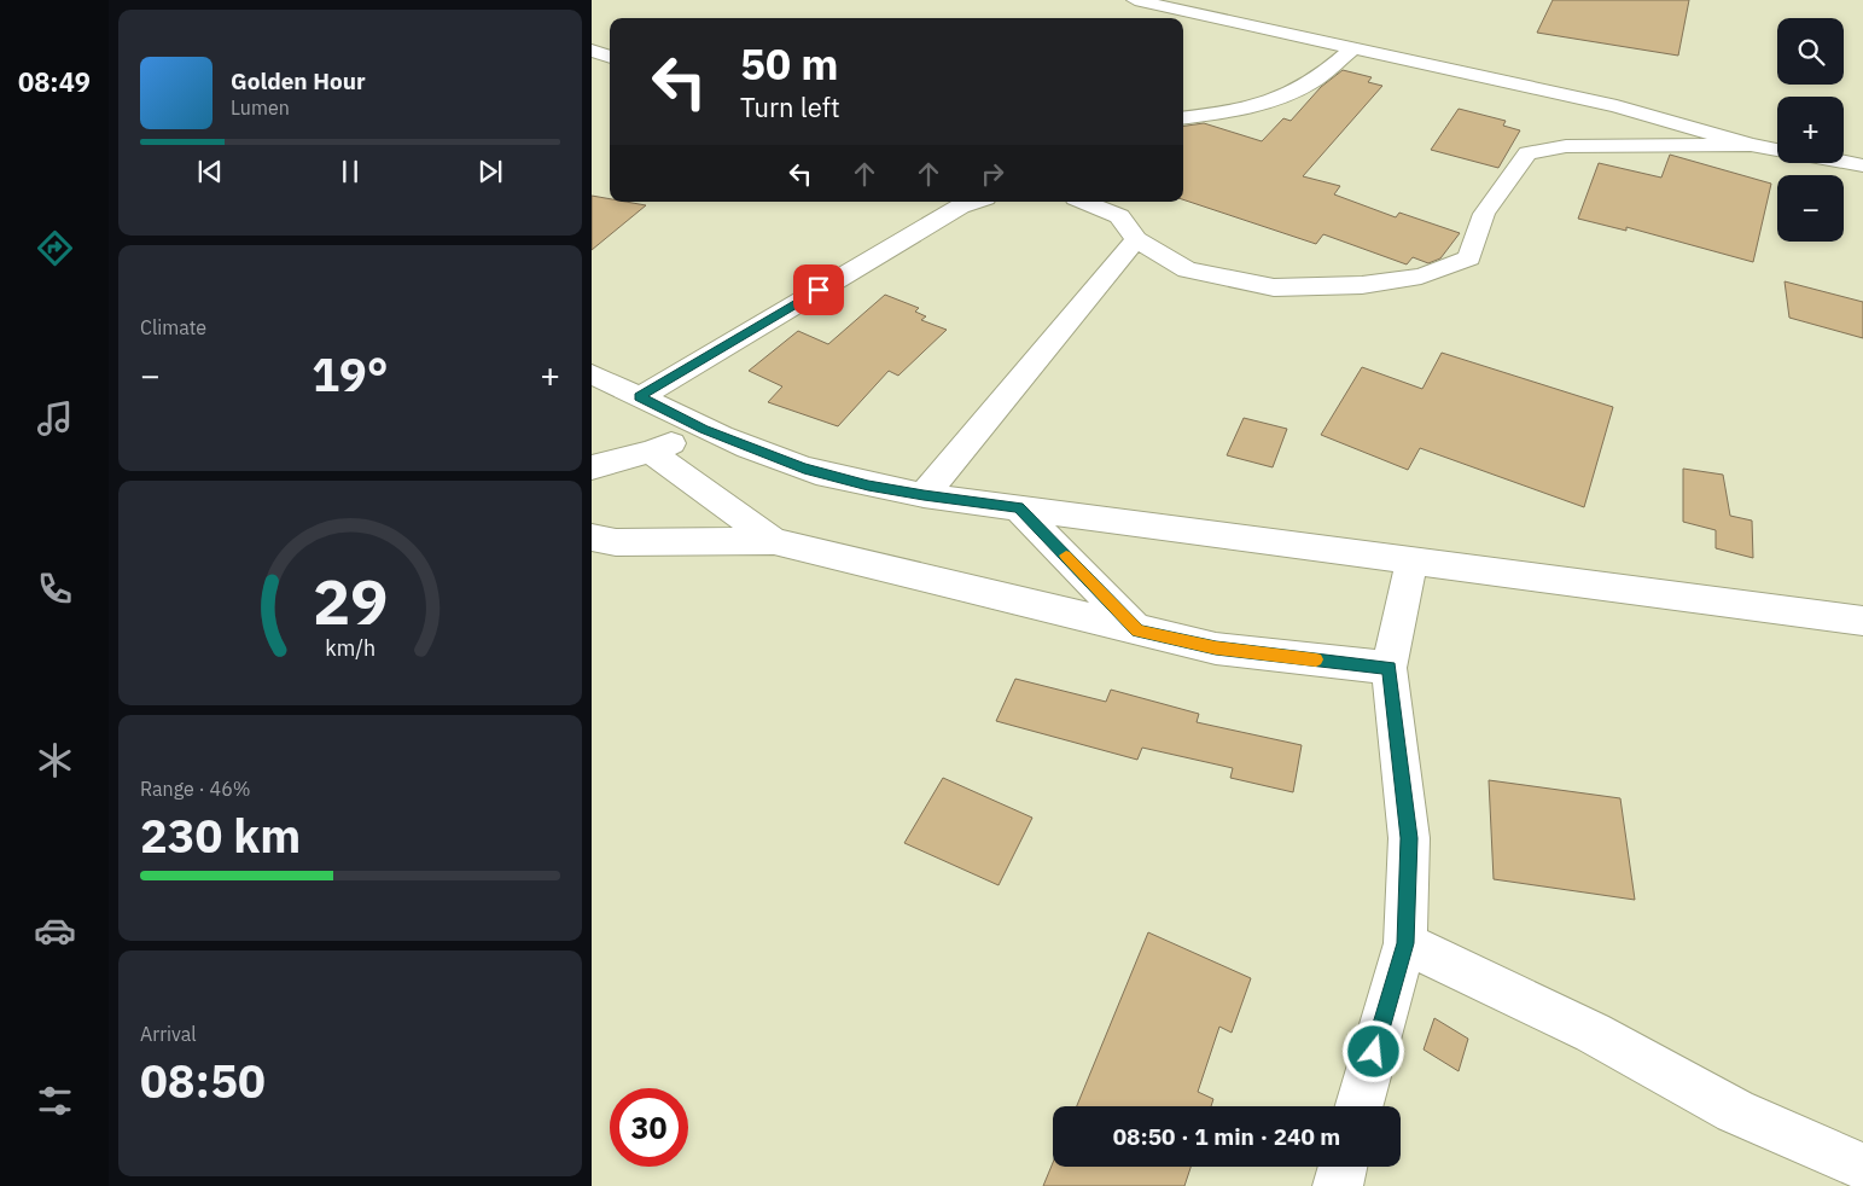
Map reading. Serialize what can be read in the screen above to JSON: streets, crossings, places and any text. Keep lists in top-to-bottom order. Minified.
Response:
{"page":{"tabs":"08:49","map_buttons":["+","−"],"turn":["50 m","Turn left"],"song":["Golden Hour","Lumen"],"tile":["Climate",["Range · 46%","230 km"],["Arrival","08:50"]],"heat":["−","19°","+"],"limit":"30","trip":"08:50 · 1 min · 240 m","gauge":["29","km/h"]}}
